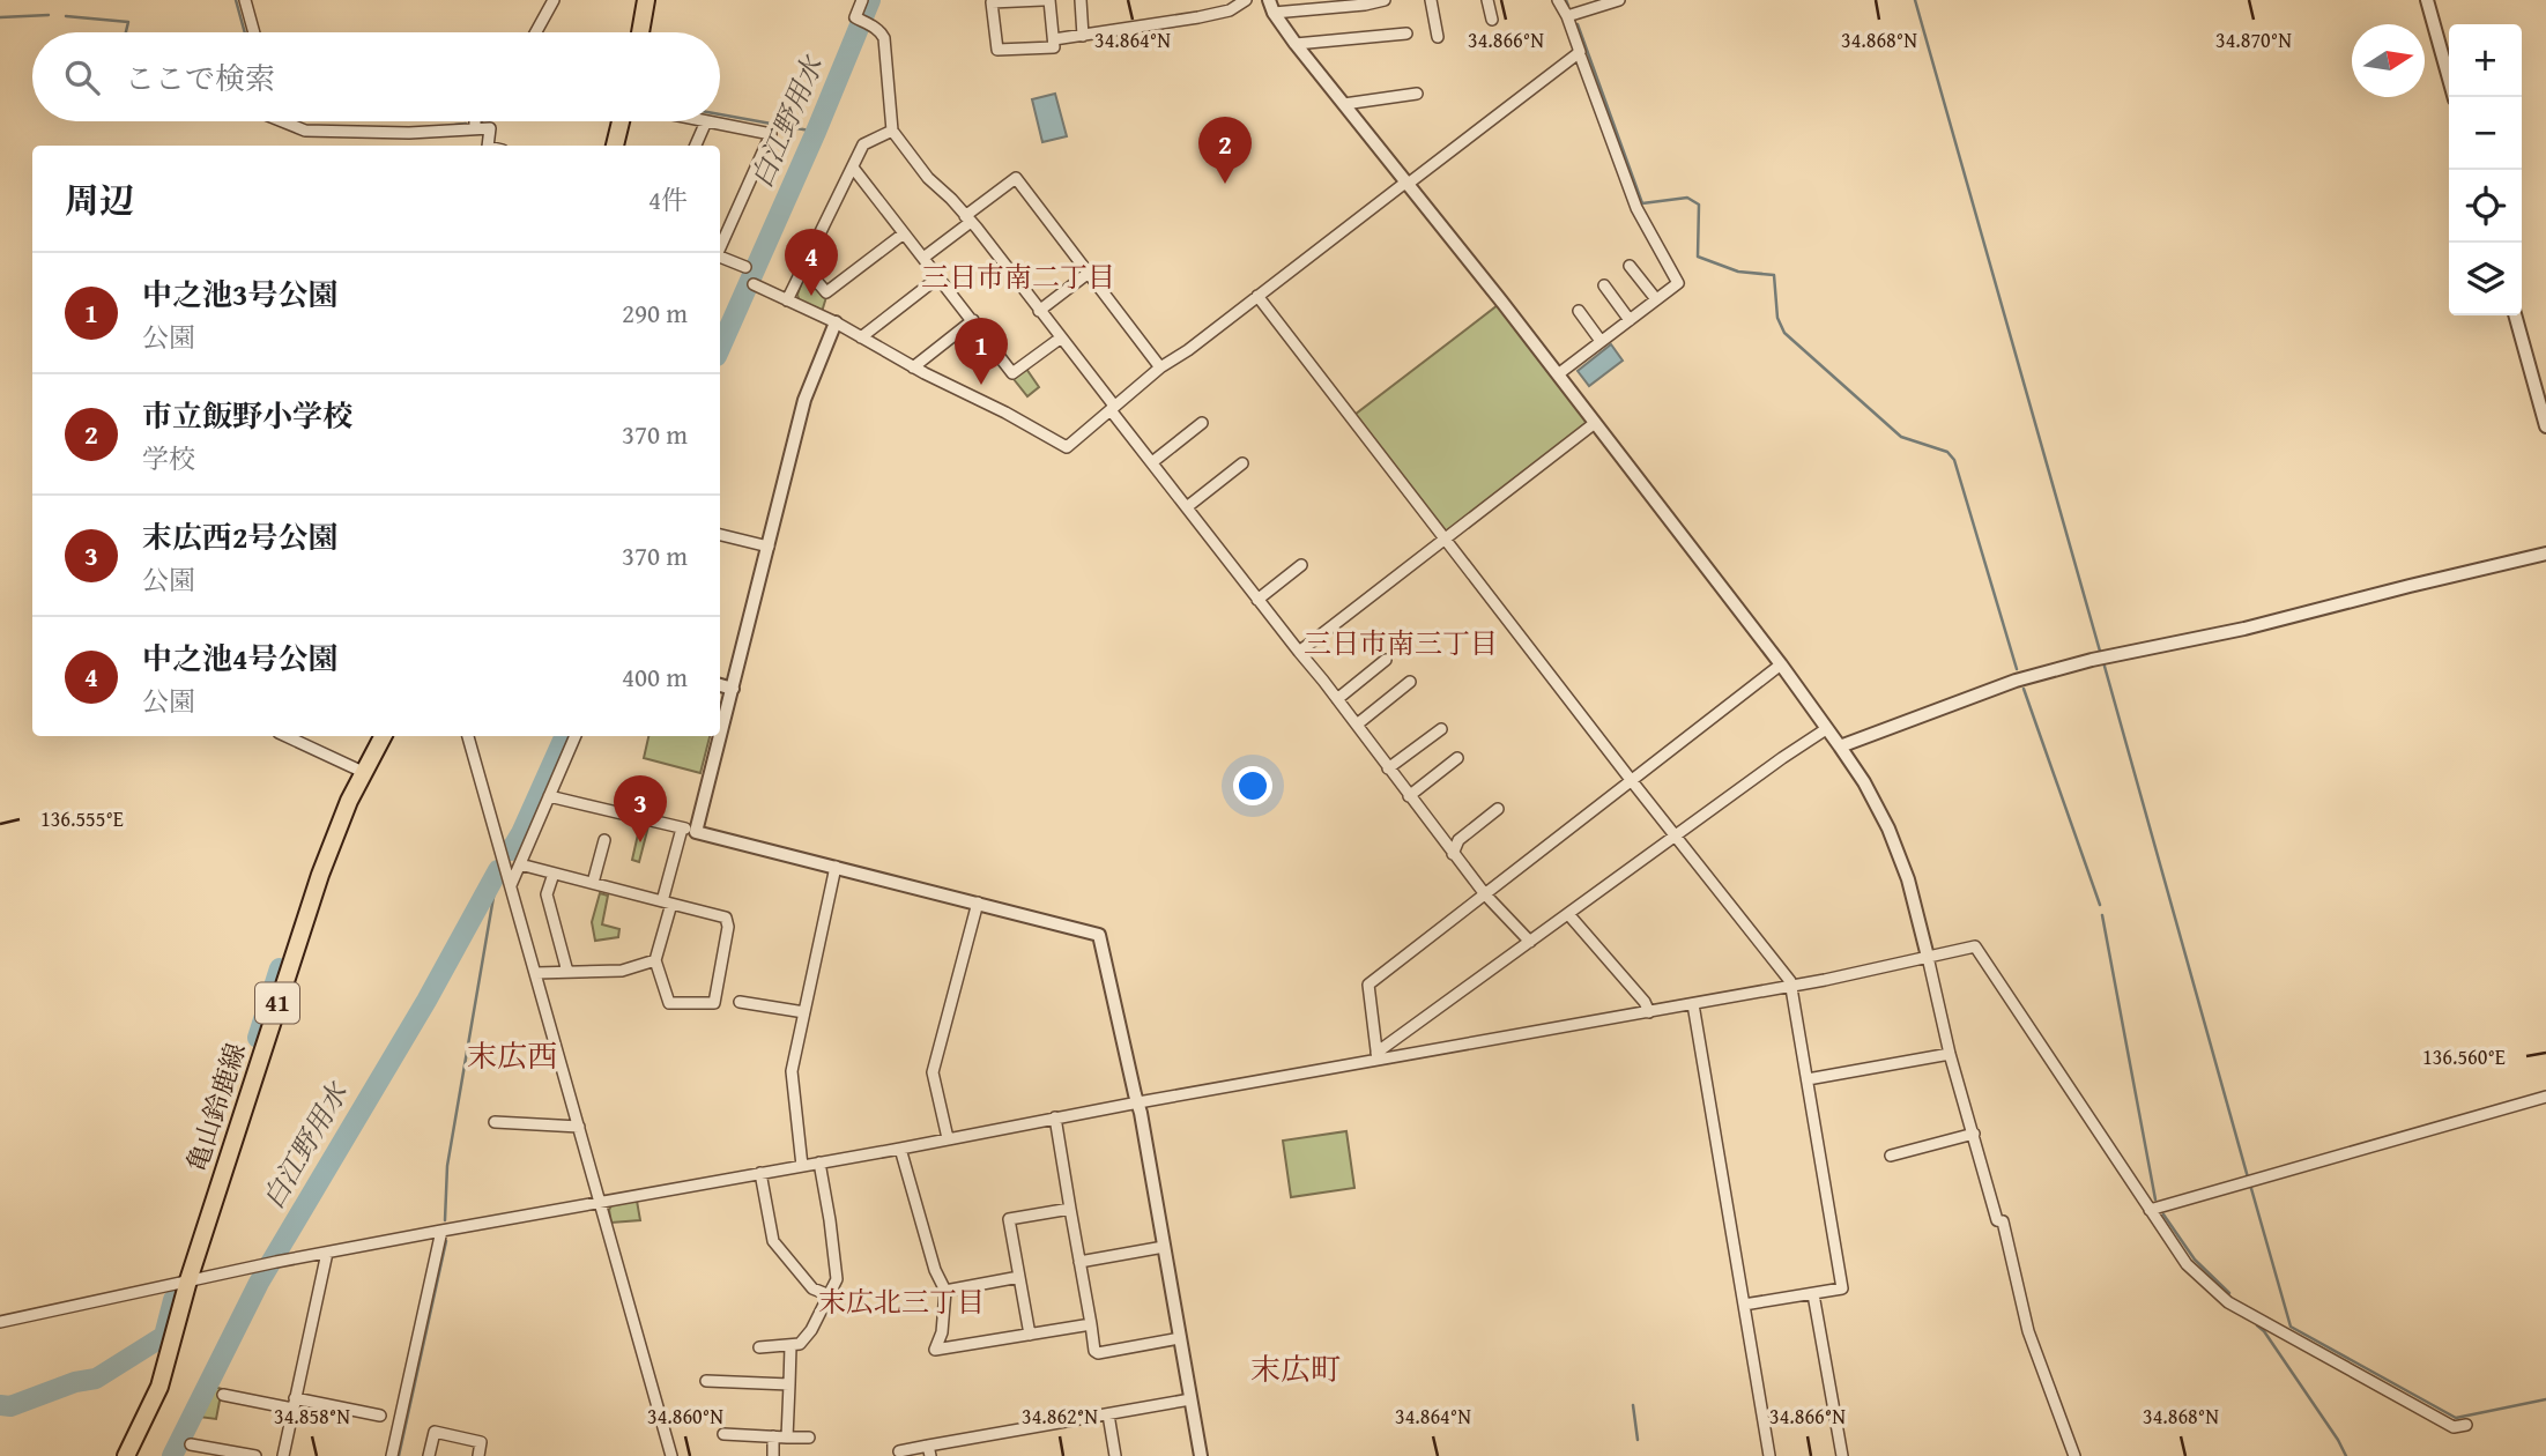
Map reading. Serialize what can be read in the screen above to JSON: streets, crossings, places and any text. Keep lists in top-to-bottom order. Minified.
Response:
{"streets":{"main road":["41","亀山鈴鹿線"]},"districts":["三日市南二丁目","三日市南三丁目","末広西","末広北三丁目","末広町"],"water":["白江野用水"],"north":"right","page":{"map_buttons":["+","−"],"search":"ここで検索","pins":["2","4","1","3"],"heading":["周辺","4件"],"list":[{"mark":"1","name":"中之池3号公園","note":"公園","value":"290 m"},{"mark":"2","name":"市立飯野小学校","note":"学校","value":"370 m"},{"mark":"3","name":"末広西2号公園","note":"公園","value":"370 m"},{"mark":"4","name":"中之池4号公園","note":"公園","value":"400 m"}]},"coordinates":["34.864°N","34.866°N","34.868°N","34.870°N","136.555°E","136.560°E","34.858°N","34.860°N","34.862°N"]}
